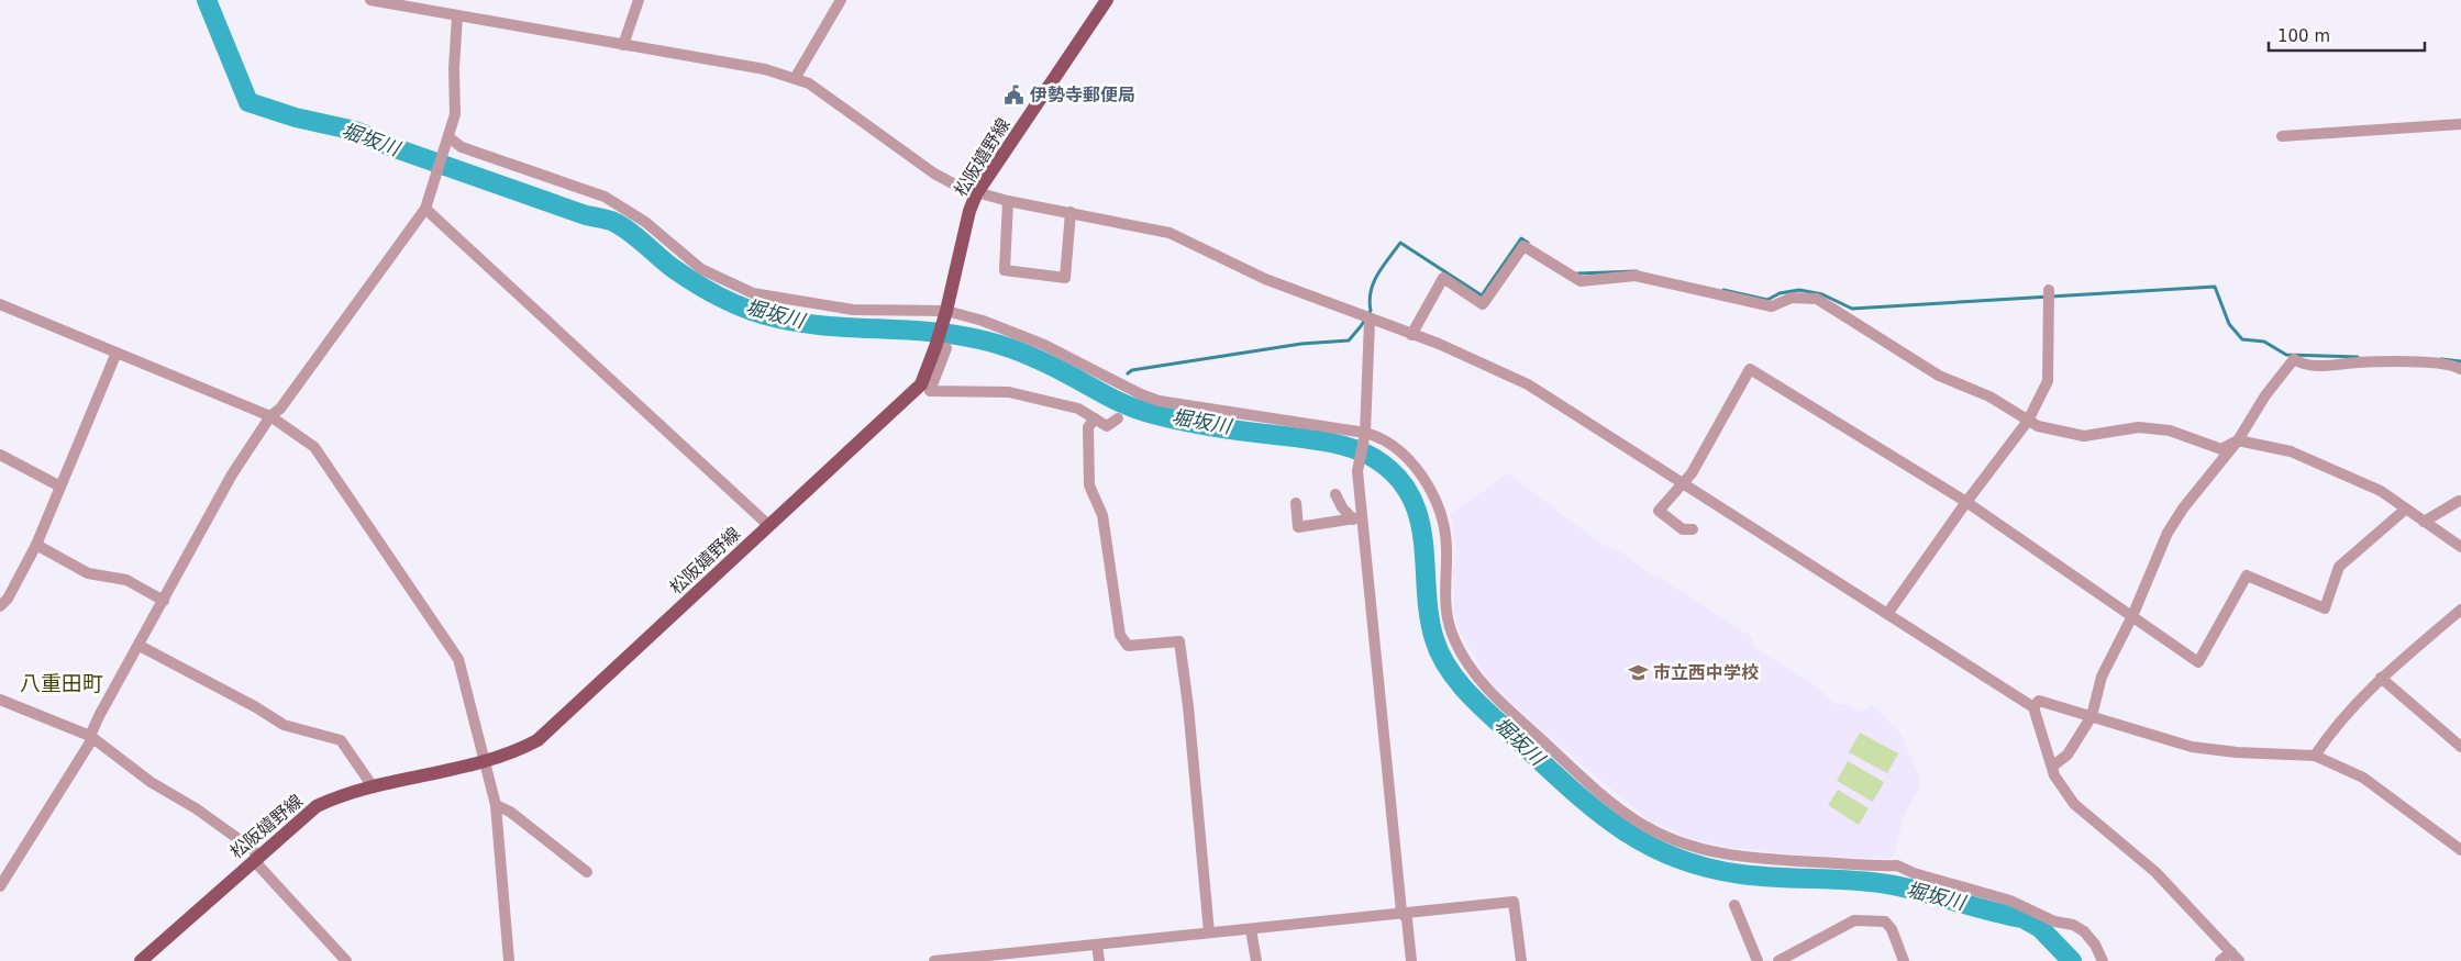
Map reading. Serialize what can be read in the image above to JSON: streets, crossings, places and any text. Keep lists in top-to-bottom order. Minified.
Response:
{"streets":{"main road":["松阪嬉野線"]},"districts":["八重田町"],"water":["堀坂川"],"places":{"public building":["伊勢寺郵便局"],"school or university":["市立西中学校"]},"scale_bar":"100 m"}
